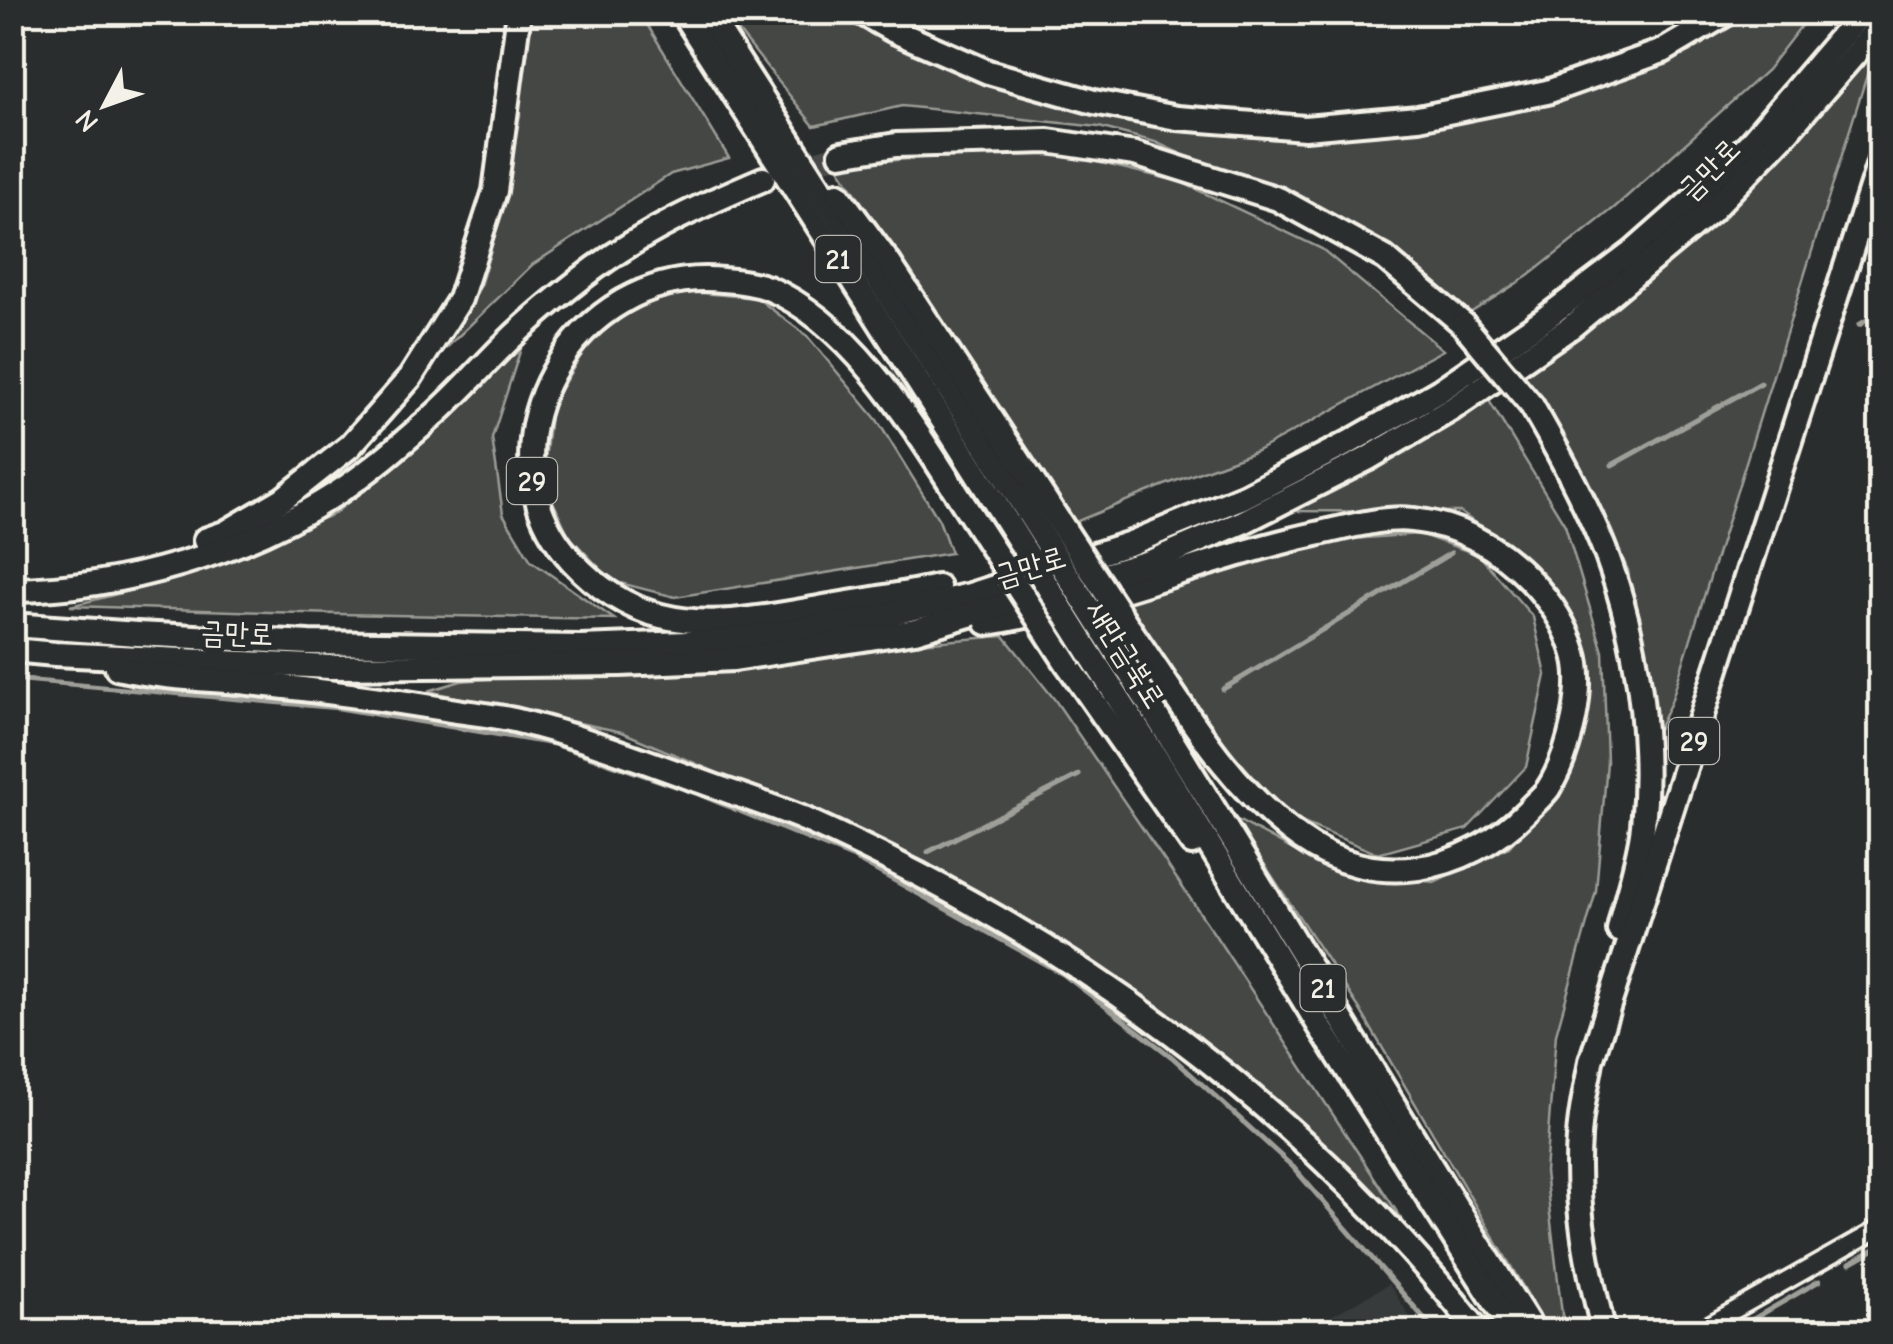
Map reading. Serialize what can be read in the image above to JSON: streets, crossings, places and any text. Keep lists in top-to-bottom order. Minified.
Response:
{"streets":{"highway":["금만로","21","29","새만금북로"]},"crossings":[["금만로","29"],["29","새만금북로"]],"north":"bottom left"}
